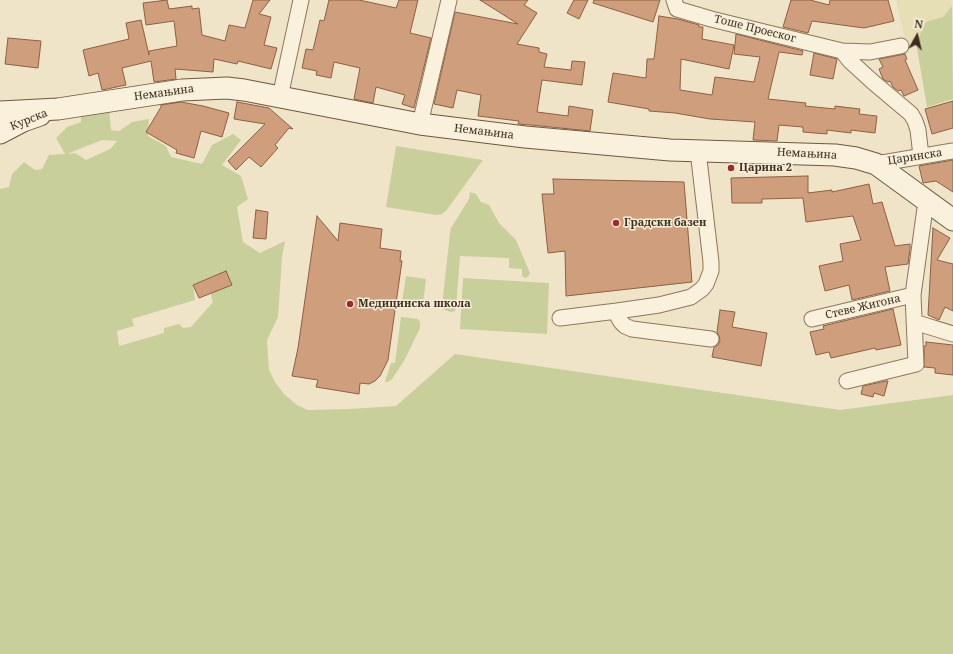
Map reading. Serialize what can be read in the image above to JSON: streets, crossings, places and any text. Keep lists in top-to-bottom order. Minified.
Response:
{"streets":{"main road":["Немањина","Курска"],"street":["Тоше Проеског","Царинска","Стеве Жигона"]},"crossings":[["Немањина","Курска"],["Немањина","Царинска"]],"places":["Царина 2","Градски базен","Медицинска школа"],"north":"top"}
